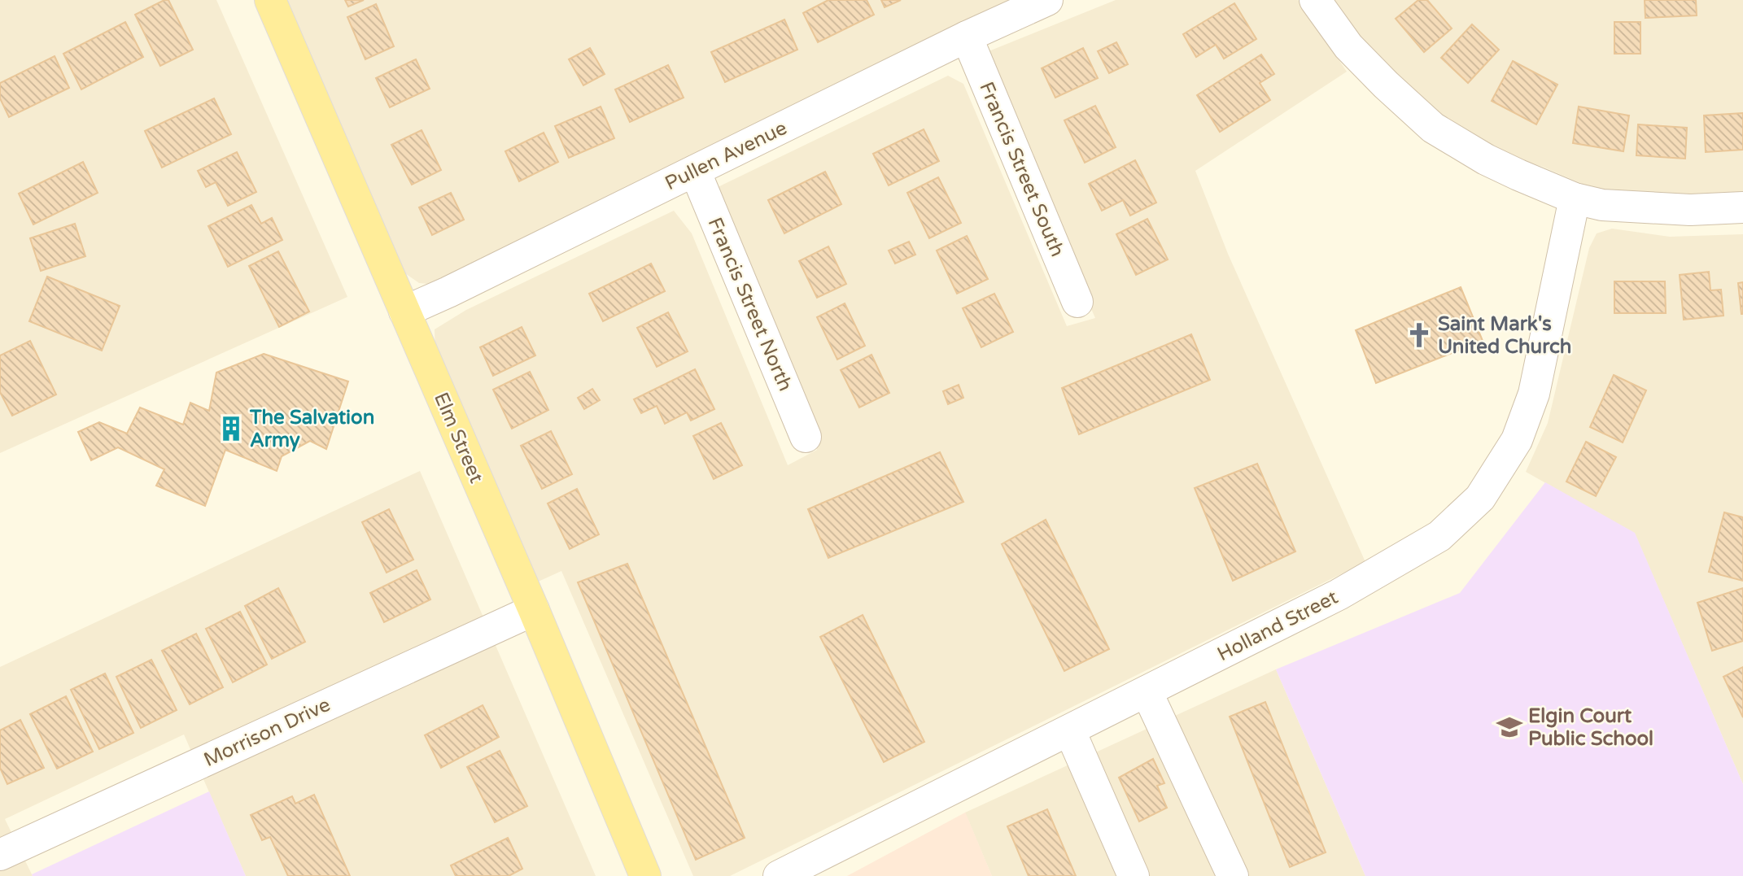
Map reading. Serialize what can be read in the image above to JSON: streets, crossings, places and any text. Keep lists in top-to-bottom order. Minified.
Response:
{"streets":{"main road":["Elm Street"],"street":["Pullen Avenue","Francis Street South","Francis Street North","Holland Street","Morrison Drive"]},"crossings":[["Pullen Avenue","Francis Street South"],["Pullen Avenue","Francis Street North"],["Pullen Avenue","Elm Street"],["Elm Street","Morrison Drive"]],"places":{"church":["Saint Mark's United Church"],"building":["The Salvation Army"],"school or university":["Elgin Court Public School"]}}
